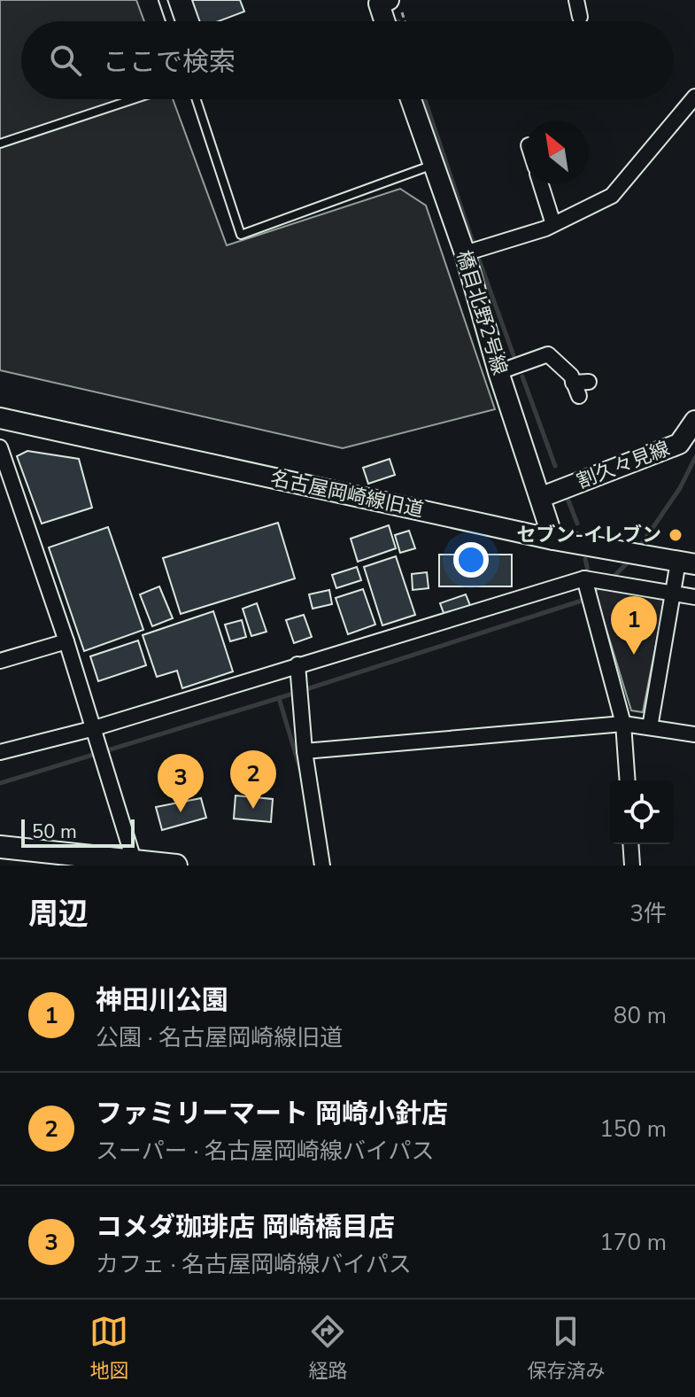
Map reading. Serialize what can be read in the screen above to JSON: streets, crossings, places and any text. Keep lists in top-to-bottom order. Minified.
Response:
{"streets":{"street":["橋目北野2号線","割久々見線","名古屋岡崎線旧道"]},"crossings":[["橋目北野2号線","割久々見線"],["橋目北野2号線","名古屋岡崎線旧道"]],"places":["セブン-イレブン"],"scale_bar":"50 m","north":"top left","page":{"search":"ここで検索","pins":["1","2","3"],"scale":"50 m","heading":["周辺","3件"],"list":[{"mark":"1","name":"神田川公園","note":"公園 · 名古屋岡崎線旧道","value":"80 m"},{"mark":"2","name":"ファミリーマート 岡崎小針店","note":"スーパー · 名古屋岡崎線バイパス","value":"150 m"},{"mark":"3","name":"コメダ珈琲店 岡崎橋目店","note":"カフェ · 名古屋岡崎線バイパス","value":"170 m"}],"nav":["地図","経路","保存済み"]}}
